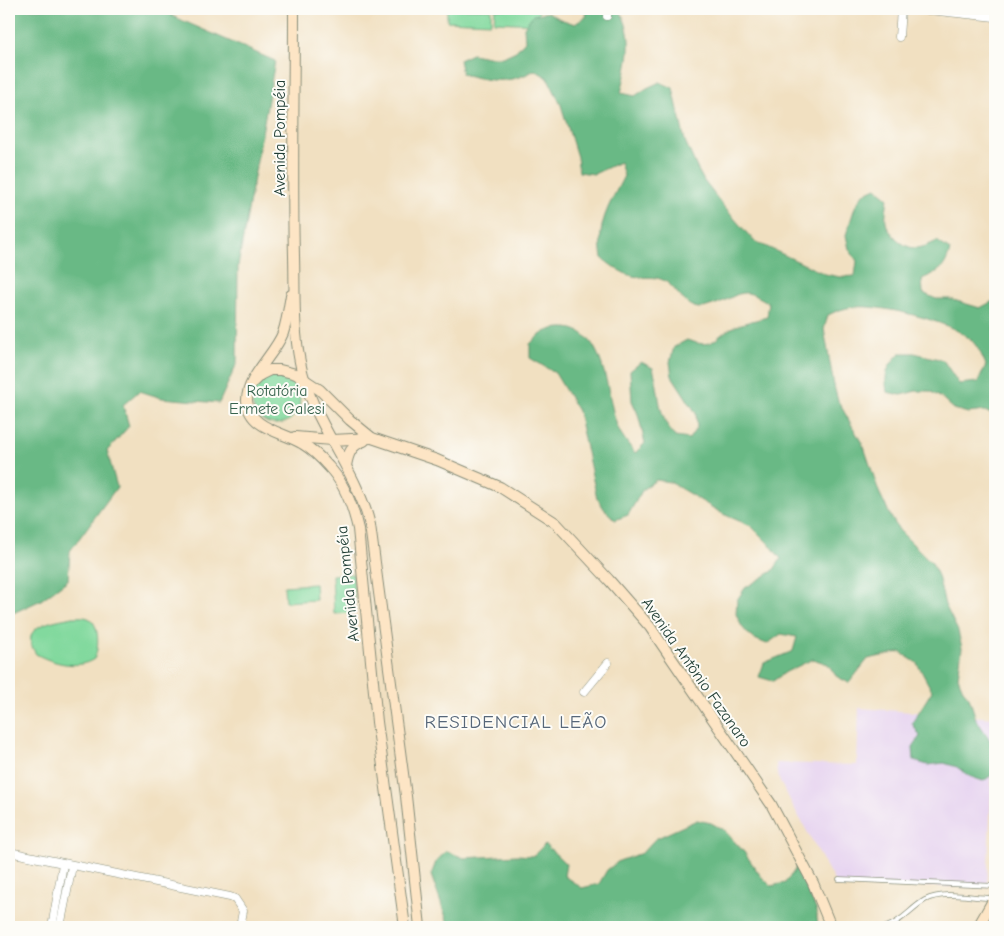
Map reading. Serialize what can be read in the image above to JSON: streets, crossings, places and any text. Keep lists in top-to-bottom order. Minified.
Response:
{"streets":{"main road":["Avenida Pompéia","Avenida Antônio Fazanaro"]},"crossings":[["Avenida Pompéia","Avenida Antônio Fazanaro"]],"districts":["RESIDENCIAL LEÃO"],"parks":["Rotatória Ermete Galesi"]}
